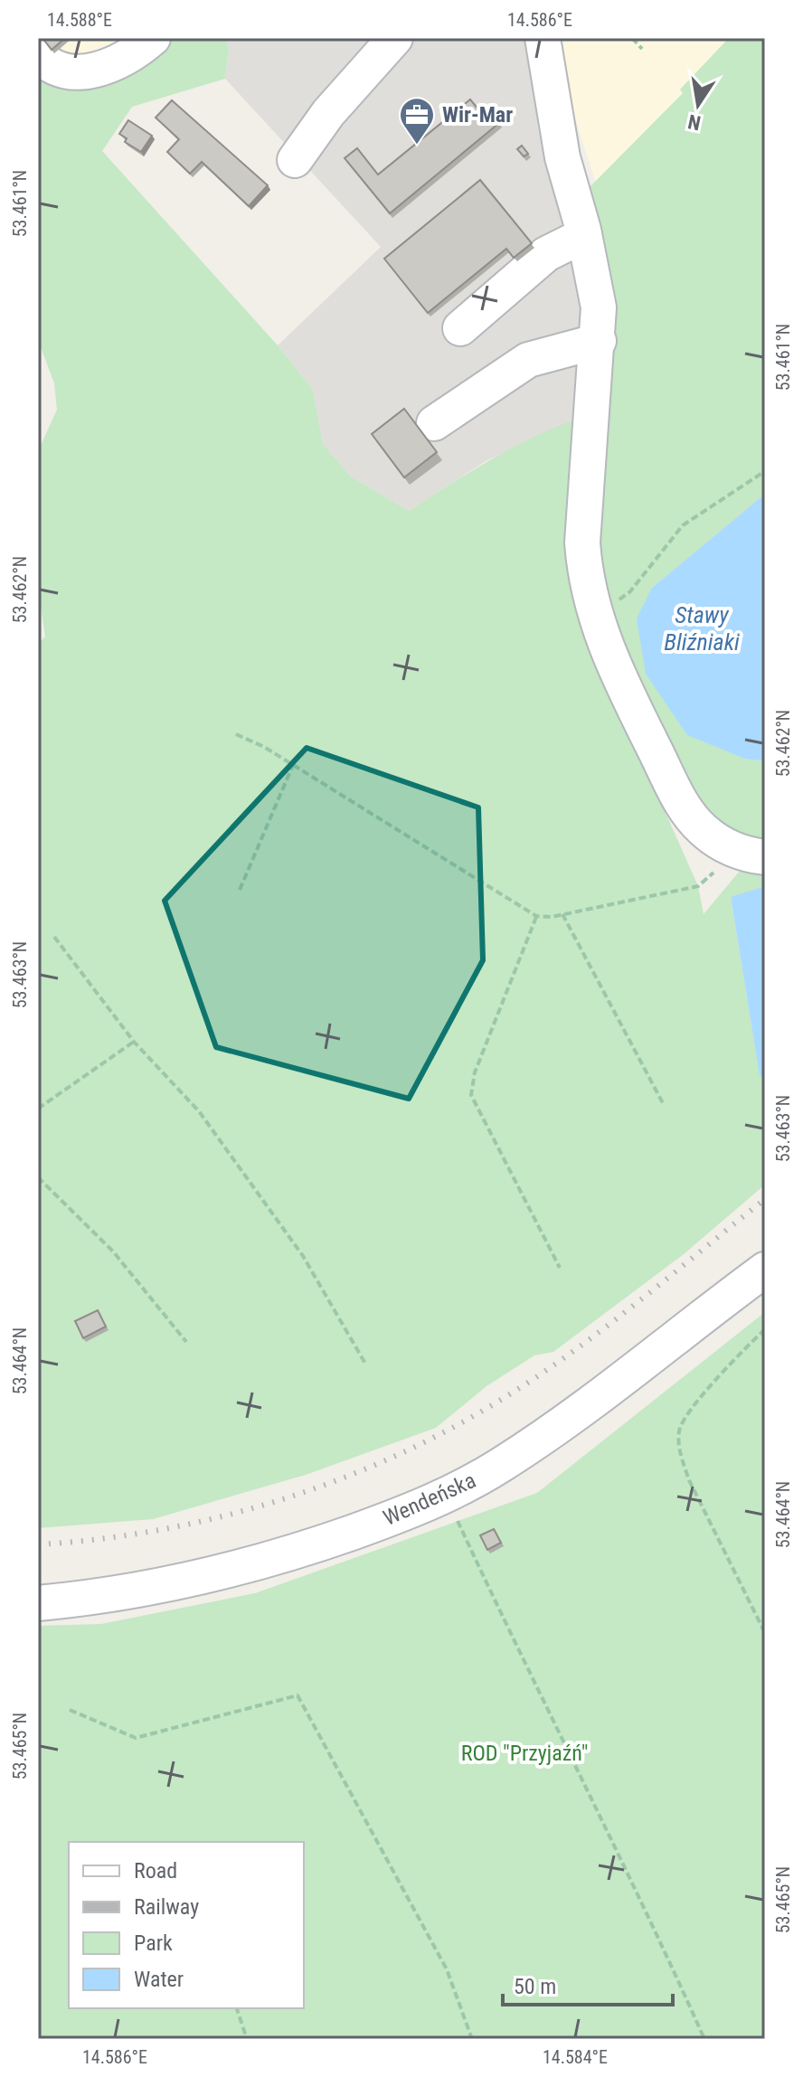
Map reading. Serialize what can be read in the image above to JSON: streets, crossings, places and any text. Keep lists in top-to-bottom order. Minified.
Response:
{"streets":{"street":["Wendeńska"]},"water":["Stawy Bliźniaki"],"parks":["ROD \"Przyjaźń\""],"places":{"office":["Wir-Mar"]},"legend":["Road","Railway","Park","Water"],"scale_bar":"50 m","north":"bottom","coordinates":["14.588°E","14.586°E","53.461°N","53.462°N","53.463°N","53.464°N","53.465°N","14.584°E"]}
